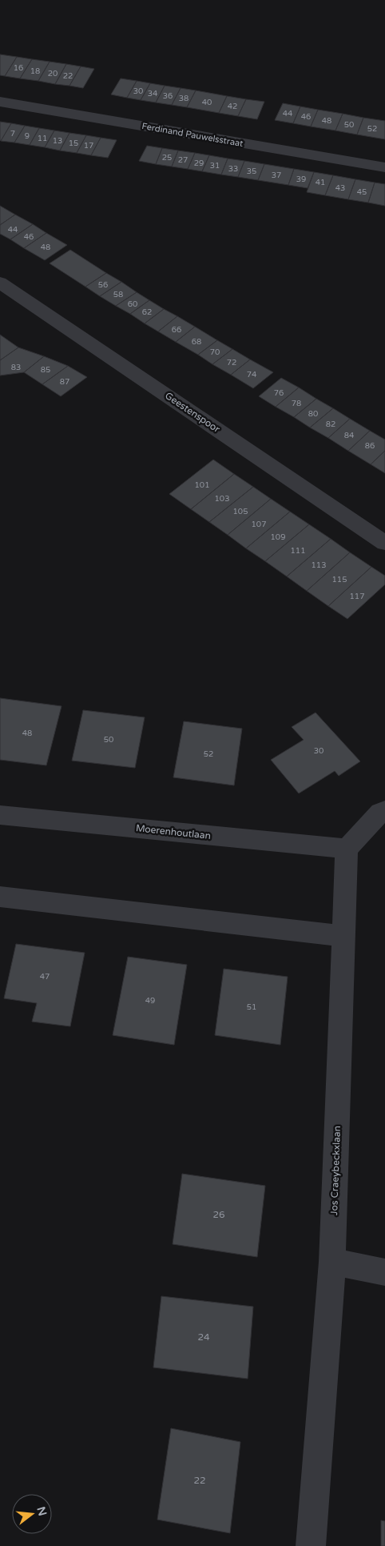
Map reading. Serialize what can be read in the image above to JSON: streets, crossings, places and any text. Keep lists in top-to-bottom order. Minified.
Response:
{"streets":{"street":["Ferdinand Pauwelsstraat","Geestenspoor","Moerenhoutlaan","Jos Craeybeckxlaan"]},"crossings":[["Moerenhoutlaan","Jos Craeybeckxlaan"]],"house_numbers":["16","18","20","22","30","34","36","38","40","42","44","46","48","50","52","7","9","11","13","15","17","25","27","29","31","33","35","37","39","41","43","45","44","46","48","56","58","60","62","66","68","70","72","83","85","74","87","76","78","80","82","84","86","101","103","105","107","109","111","113","115","117","48","50","30","52","47","49","51","26","24","22"],"north":"right"}
